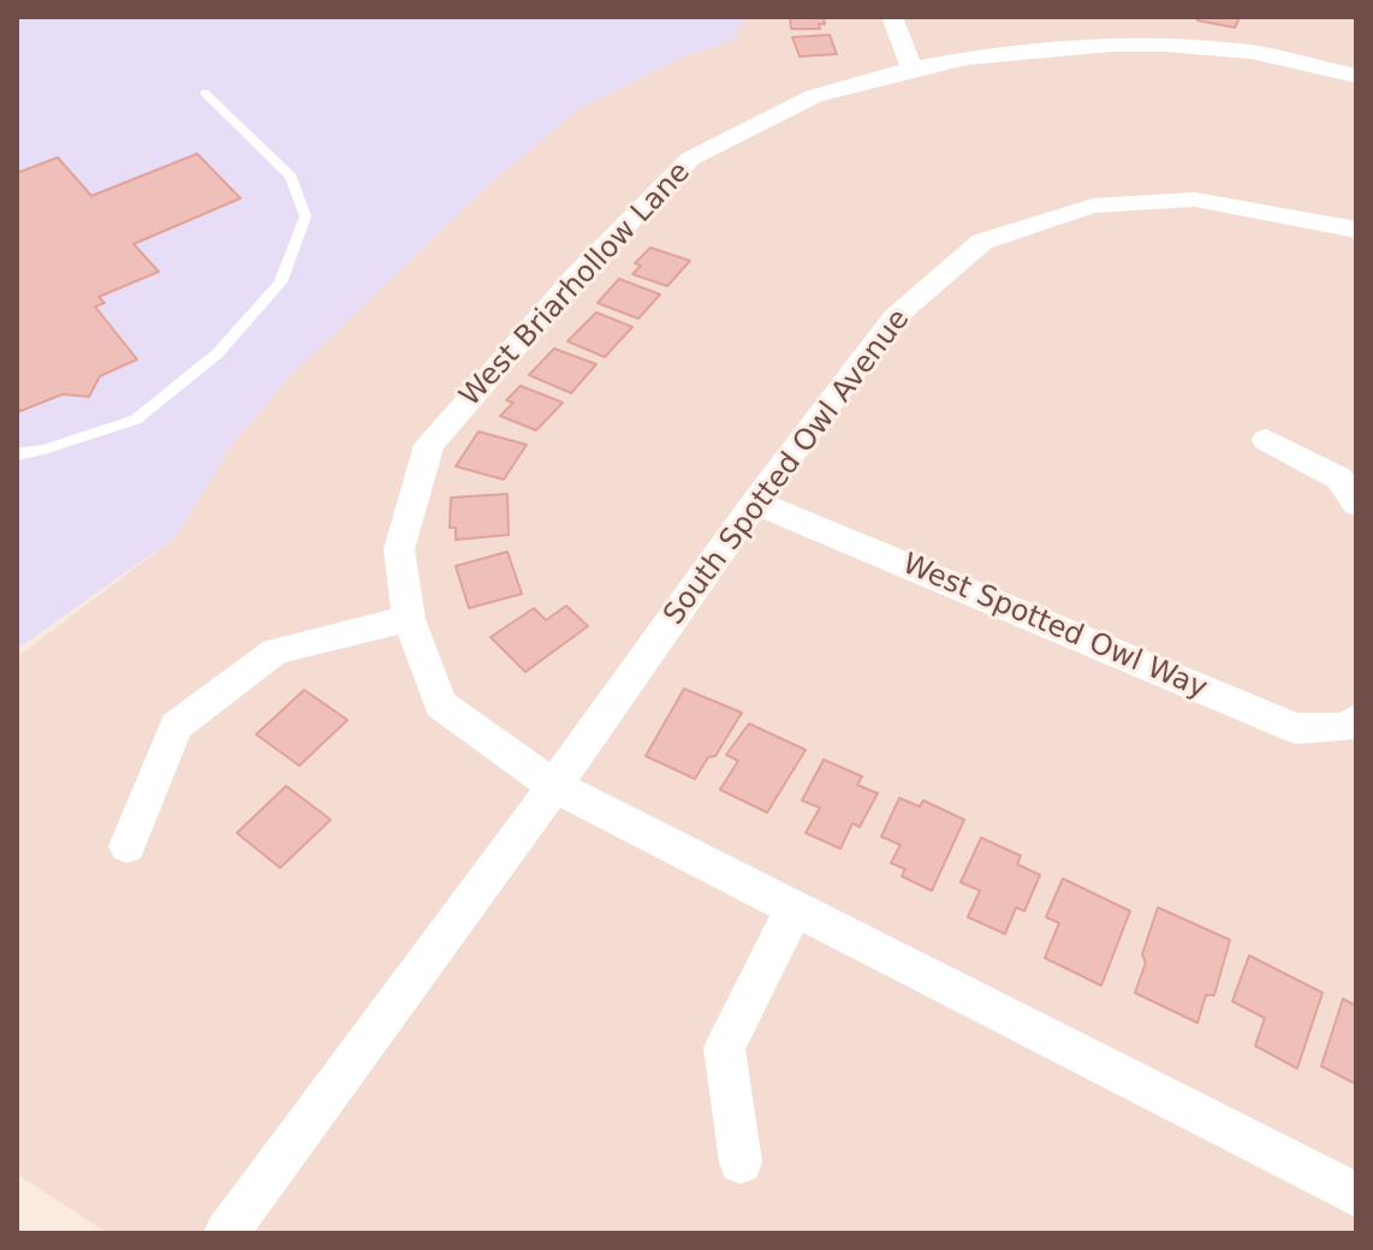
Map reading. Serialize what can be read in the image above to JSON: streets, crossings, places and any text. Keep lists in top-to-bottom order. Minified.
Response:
{"streets":{"street":["West Briarhollow Lane","South Spotted Owl Avenue","West Spotted Owl Way"]},"crossings":[["West Briarhollow Lane","South Spotted Owl Avenue"],["South Spotted Owl Avenue","West Spotted Owl Way"]]}
